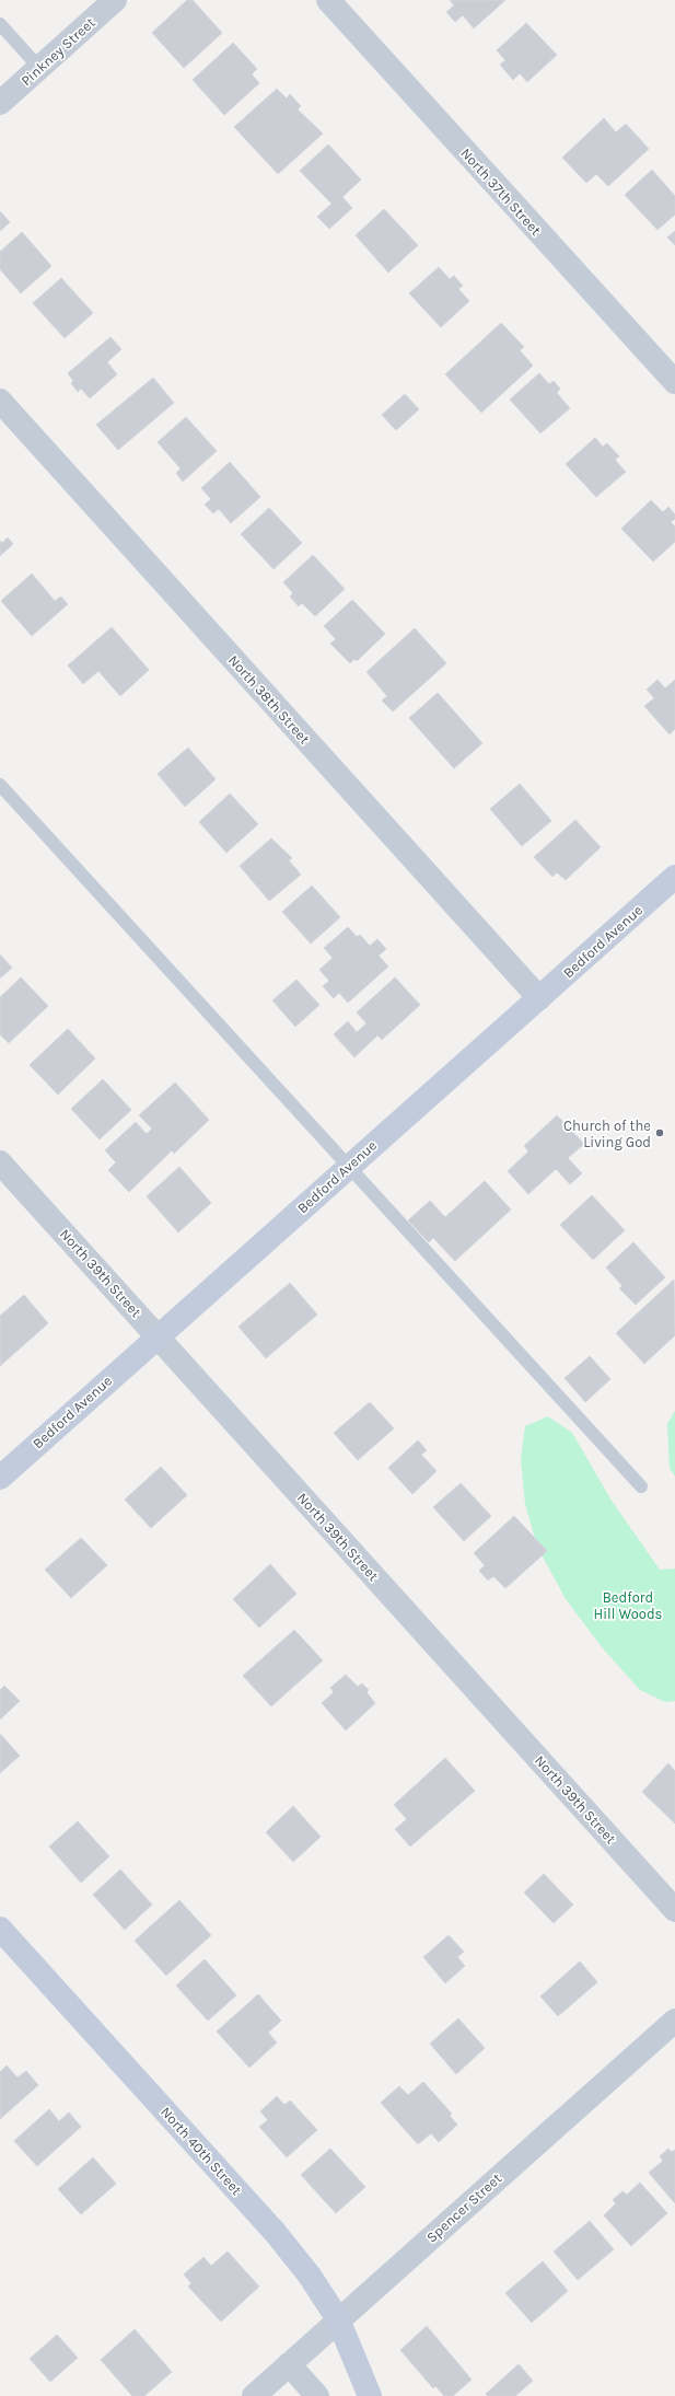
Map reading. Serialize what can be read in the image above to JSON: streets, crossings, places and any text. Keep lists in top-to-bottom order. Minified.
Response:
{"streets":{"street":["Pinkney Street","North 37th Street","North 38th Street","Bedford Avenue","North 39th Street","North 40th Street","Spencer Street"]},"crossings":[["North 38th Street","Bedford Avenue"],["Bedford Avenue","North 39th Street"],["North 40th Street","Spencer Street"]],"parks":["Bedford Hill Woods"],"places":["Church of the Living God"]}
